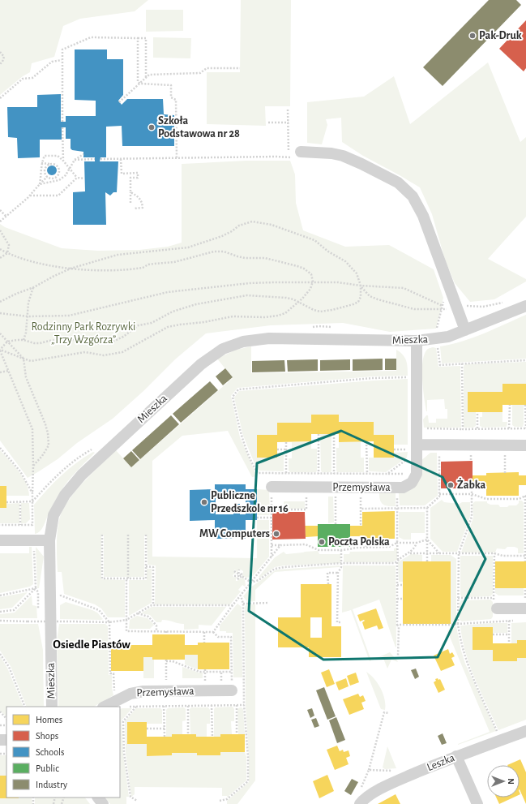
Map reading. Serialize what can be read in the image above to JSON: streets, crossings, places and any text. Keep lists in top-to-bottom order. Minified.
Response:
{"streets":{"street":["Mieszka","Przemysława","Leszka"]},"crossings":[["Mieszka","Przemysława"]],"districts":["Osiedle Piastów"],"parks":["Rodzinny Park Rozrywki „Trzy Wzgórza”"],"places":["Pak-Druk","Szkoła Podstawowa nr 28","Żabka","Publiczne Przedszkole nr 16","MW Computers","Poczta Polska"],"legend":["Homes","Shops","Schools","Public","Industry"],"north":"right"}
